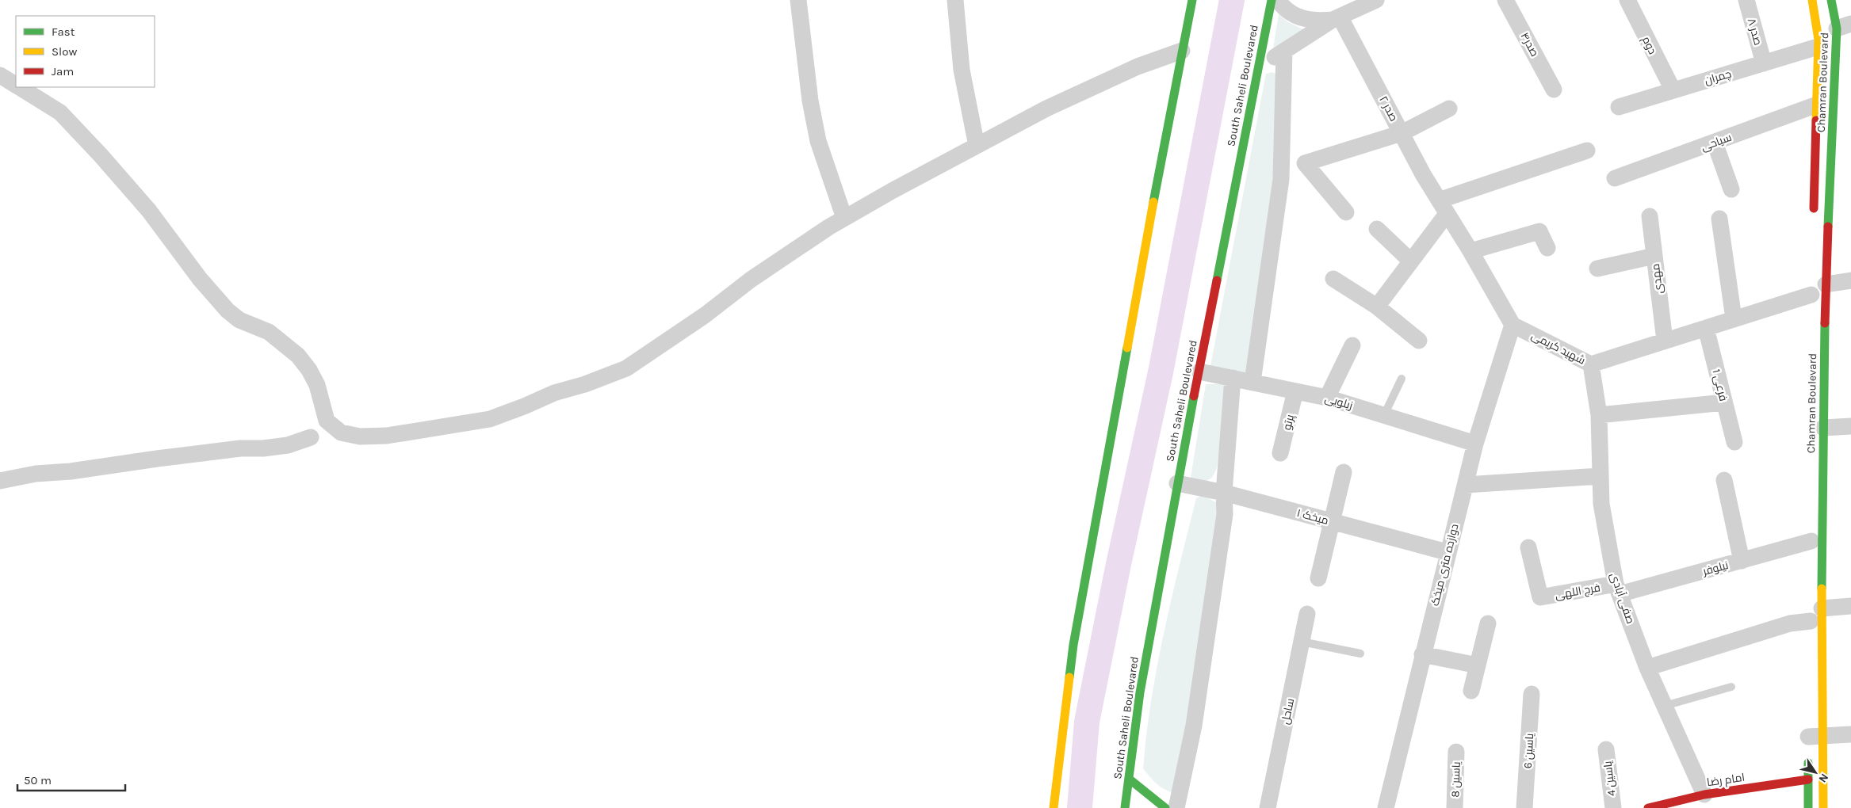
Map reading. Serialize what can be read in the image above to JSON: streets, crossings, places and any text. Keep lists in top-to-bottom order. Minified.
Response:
{"streets":{"main road":["Chamran Boulevard","South Saheli Boulevared","امام رضا"],"street":["صدر ۸","صدر۴","دوم","چمران","صدر ۲","سیاحی","مهدی","شهید کریمی","فرعی 1","زیلویی","پرتو","میخک ۱","دوازده متری میخک","نیلوفر","فرج اللهی","صفی آبادی","ساحل","یاسین 6","یاسین 4","یاسین 8"]},"crossings":[["صدر ۸","چمران"],["دوم","چمران"],["چمران","Chamran Boulevard"],["Chamran Boulevard","سیاحی"],["Chamran Boulevard","شهید کریمی"],["Chamran Boulevard","امام رضا"],["South Saheli Boulevared","زیلویی"],["South Saheli Boulevared","میخک ۱"],["مهدی","شهید کریمی"],["شهید کریمی","فرعی 1"],["شهید کریمی","دوازده متری میخک"],["شهید کریمی","صفی آبادی"],["زیلویی","پرتو"],["زیلویی","دوازده متری میخک"],["میخک ۱","دوازده متری میخک"],["نیلوفر","فرج اللهی"],["نیلوفر","صفی آبادی"],["فرج اللهی","صفی آبادی"],["صفی آبادی","امام رضا"]],"legend":["Fast","Slow","Jam"],"scale_bar":"50 m","north":"bottom right"}
